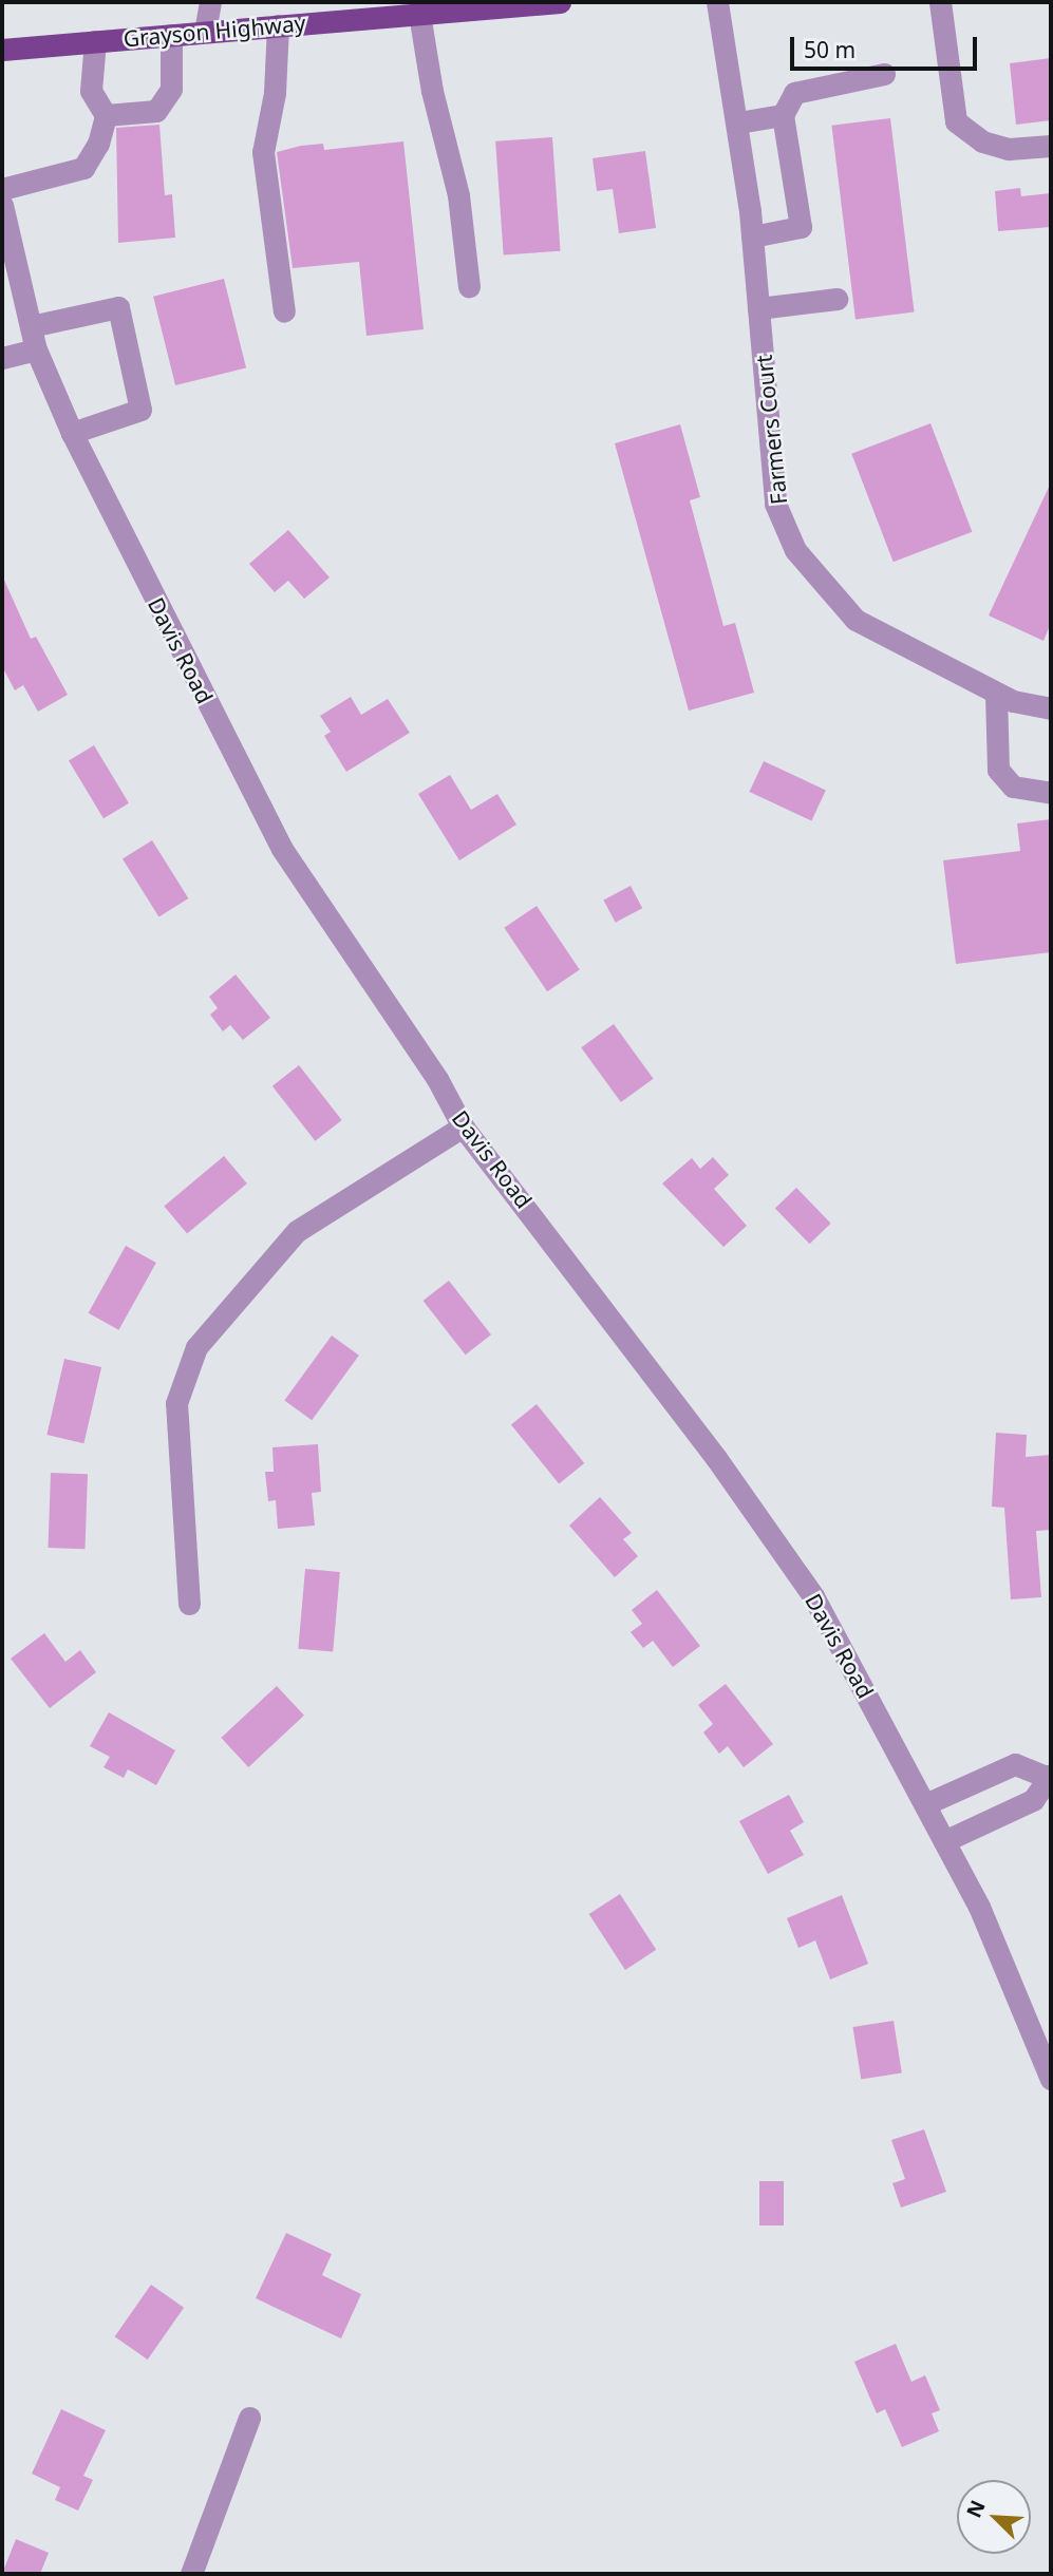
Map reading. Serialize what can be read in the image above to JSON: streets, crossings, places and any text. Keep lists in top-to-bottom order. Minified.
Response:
{"streets":{"main road":["Grayson Highway"],"street":["Farmers Court","Davis Road"]},"scale_bar":"50 m","north":"top left"}
